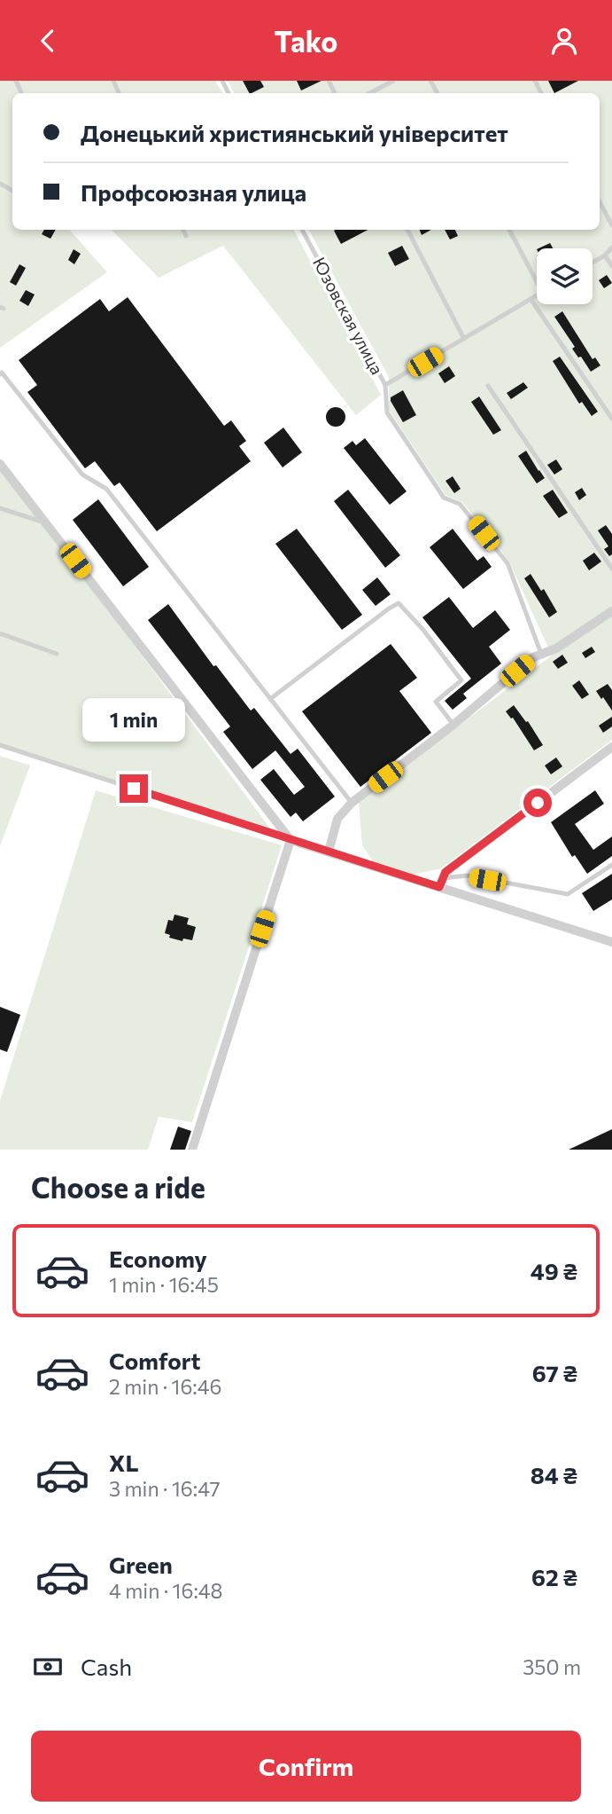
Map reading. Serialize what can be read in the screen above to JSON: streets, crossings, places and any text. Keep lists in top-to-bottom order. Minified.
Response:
{"streets":{"lane":["Юзовская улица"]},"page":{"header":"Tako","banner":["Донецький християнський університет","Профсоюзная улица"],"bubble":"1 min","heading":"Choose a ride","list":[{"name":"Economy","note":"1 min · 16:45","value":"49 ₴"},{"name":"Comfort","note":"2 min · 16:46","value":"67 ₴"},{"name":"XL","note":"3 min · 16:47","value":"84 ₴"},{"name":"Green","note":"4 min · 16:48","value":"62 ₴"}],"pay":["Cash","350 m"],"buttons":"Confirm"}}
